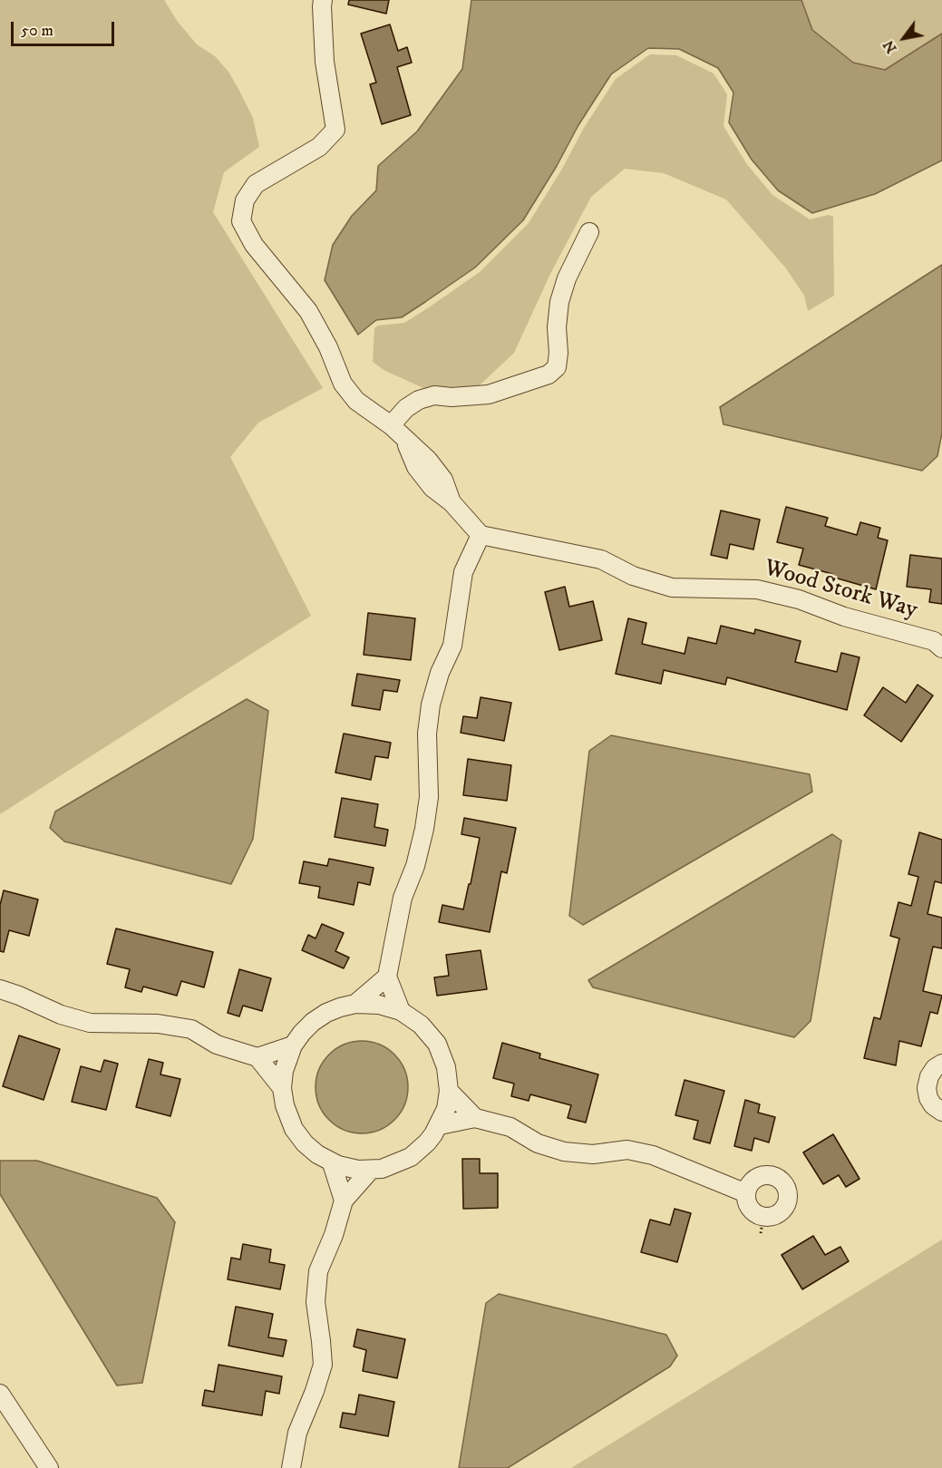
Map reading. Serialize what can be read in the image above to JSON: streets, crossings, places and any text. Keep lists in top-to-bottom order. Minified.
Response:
{"streets":{"street":["Wood Stork Way"]},"scale_bar":"50 m","north":"bottom left"}
